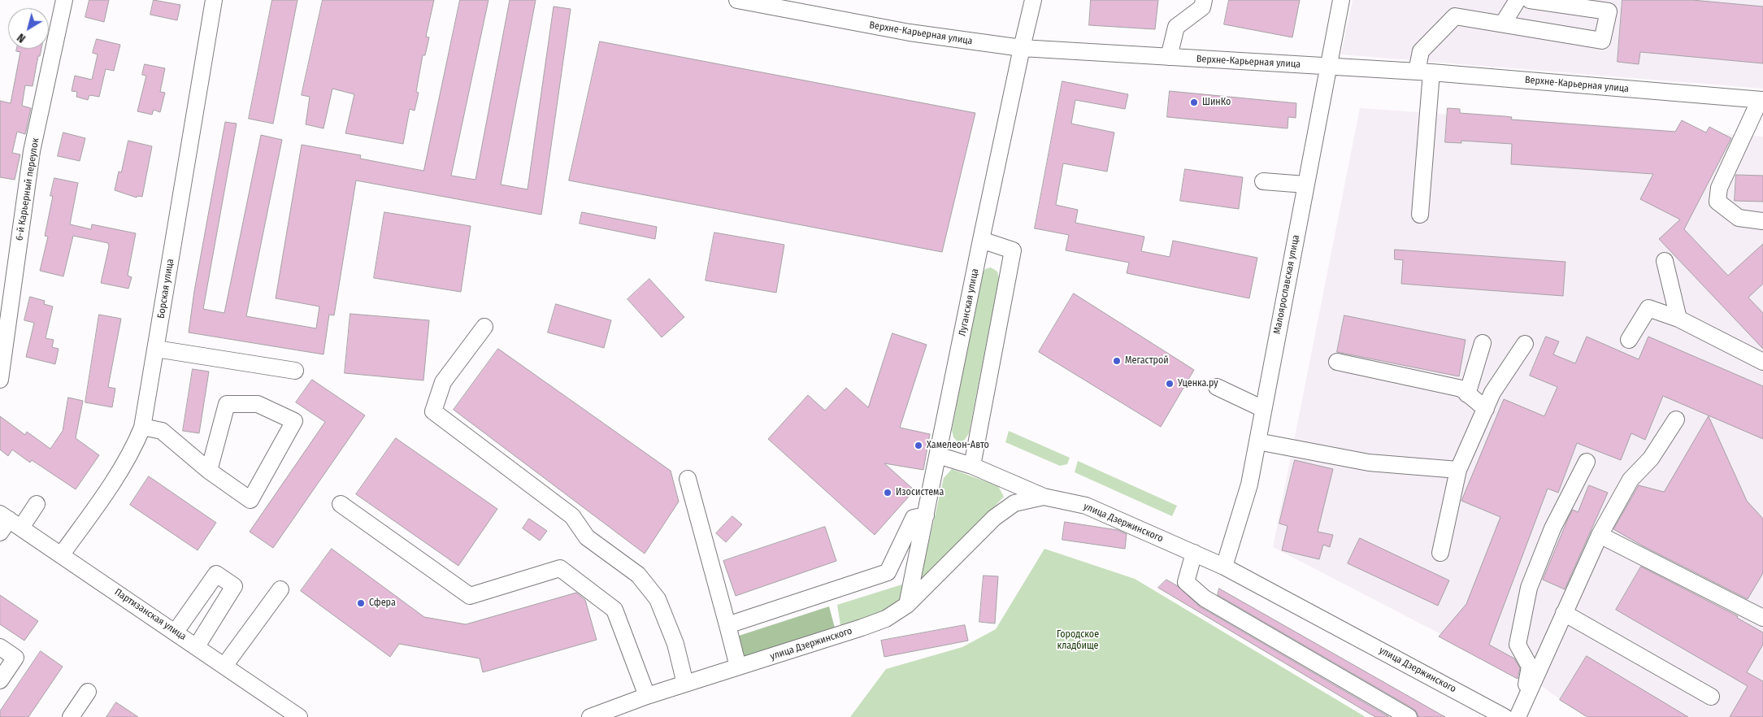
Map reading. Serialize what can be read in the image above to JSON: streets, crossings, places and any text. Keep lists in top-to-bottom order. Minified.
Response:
{"streets":{"street":["Верхне-Карьерная улица","6-й Карьерный переулок","Малоярославская улица","Борская улица","Луганская улица","улица Дзержинского","Партизанская улица"]},"crossings":[["Верхне-Карьерная улица","Малоярославская улица"],["Верхне-Карьерная улица","Луганская улица"],["Малоярославская улица","улица Дзержинского"],["Борская улица","Партизанская улица"],["Луганская улица","улица Дзержинского"]],"parks":["Городское кладбище"],"places":["ШинКо","Мегастрой","Уценка.ру","Хамелеон-Авто","Изосистема","Сфера"],"north":"bottom left"}
